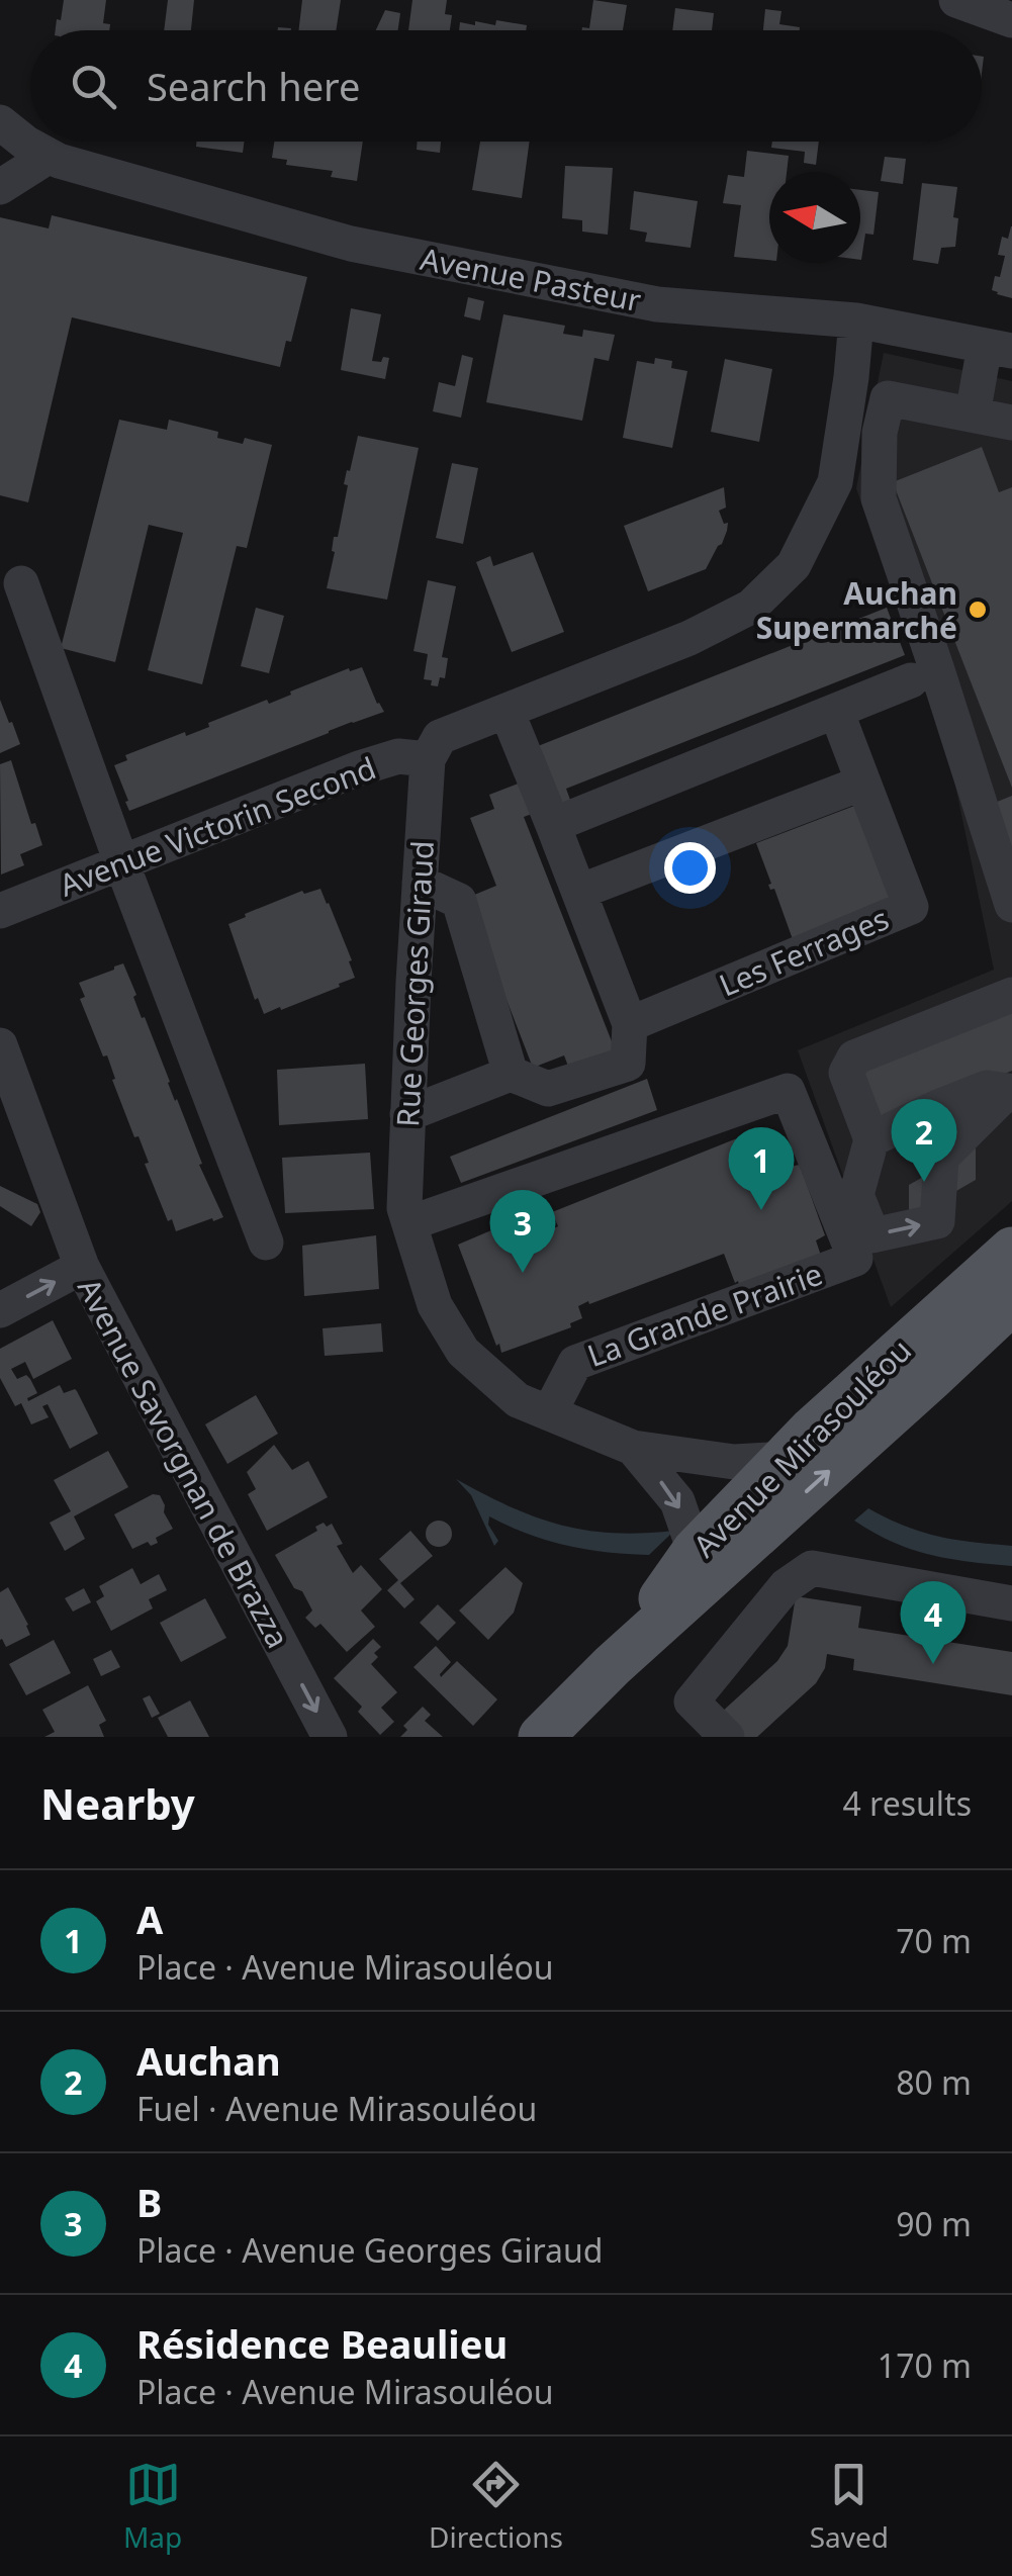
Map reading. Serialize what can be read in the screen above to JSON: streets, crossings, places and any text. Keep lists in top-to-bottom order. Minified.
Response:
{"streets":{"main road":["Avenue Mirasouléou"],"street":["Avenue Pasteur","Avenue Victorin Second","Les Ferrages","Rue Georges Giraud","La Grande Prairie","Avenue Savorgnan de Brazza"]},"crossings":[["Avenue Victorin Second","Rue Georges Giraud"],["Rue Georges Giraud","La Grande Prairie"]],"one_way":["Avenue Savorgnan de Brazza"],"places":["Auchan Supermarché"],"north":"left","page":{"search":"Search here","pins":["2","1","3","4"],"heading":["Nearby","4 results"],"list":[{"mark":"1","name":"A","note":"Place · Avenue Mirasouléou","value":"70 m"},{"mark":"2","name":"Auchan","note":"Fuel · Avenue Mirasouléou","value":"80 m"},{"mark":"3","name":"B","note":"Place · Avenue Georges Giraud","value":"90 m"},{"mark":"4","name":"Résidence Beaulieu","note":"Place · Avenue Mirasouléou","value":"170 m"}],"nav":["Map","Directions","Saved"]}}
